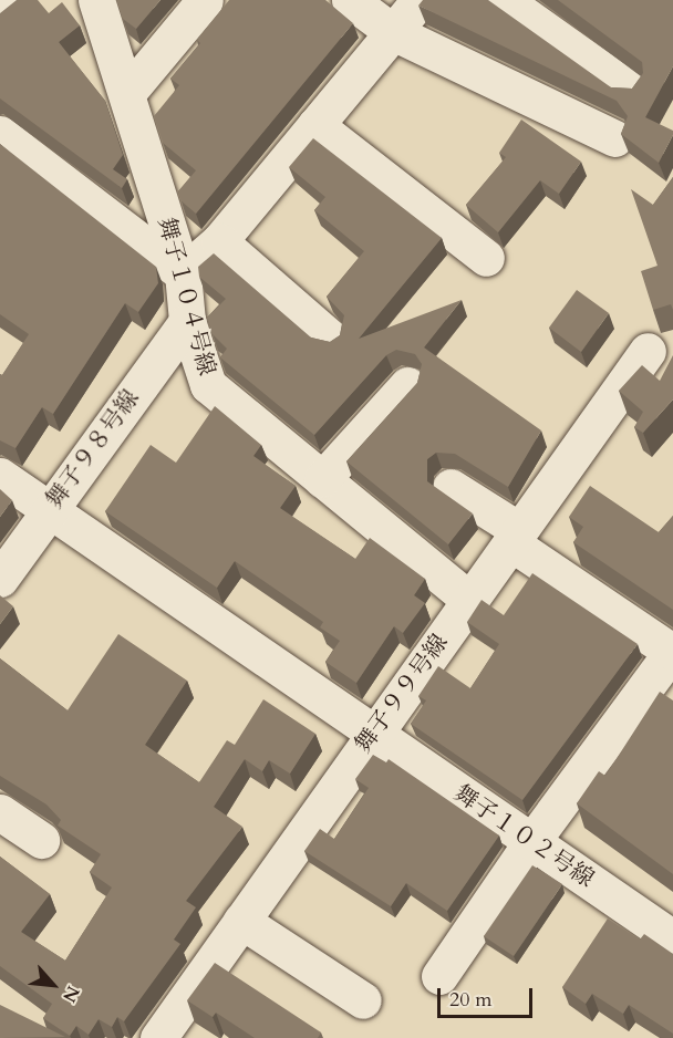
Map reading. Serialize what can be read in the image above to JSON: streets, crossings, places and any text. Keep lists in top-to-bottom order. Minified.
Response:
{"streets":{"street":["舞子１０４号線","舞子９８号線","舞子９９号線","舞子１０２号線"]},"crossings":[["舞子１０４号線","舞子９８号線"],["舞子１０４号線","舞子９９号線"],["舞子９８号線","舞子１０２号線"],["舞子９９号線","舞子１０２号線"]],"scale_bar":"20 m","north":"bottom right"}
